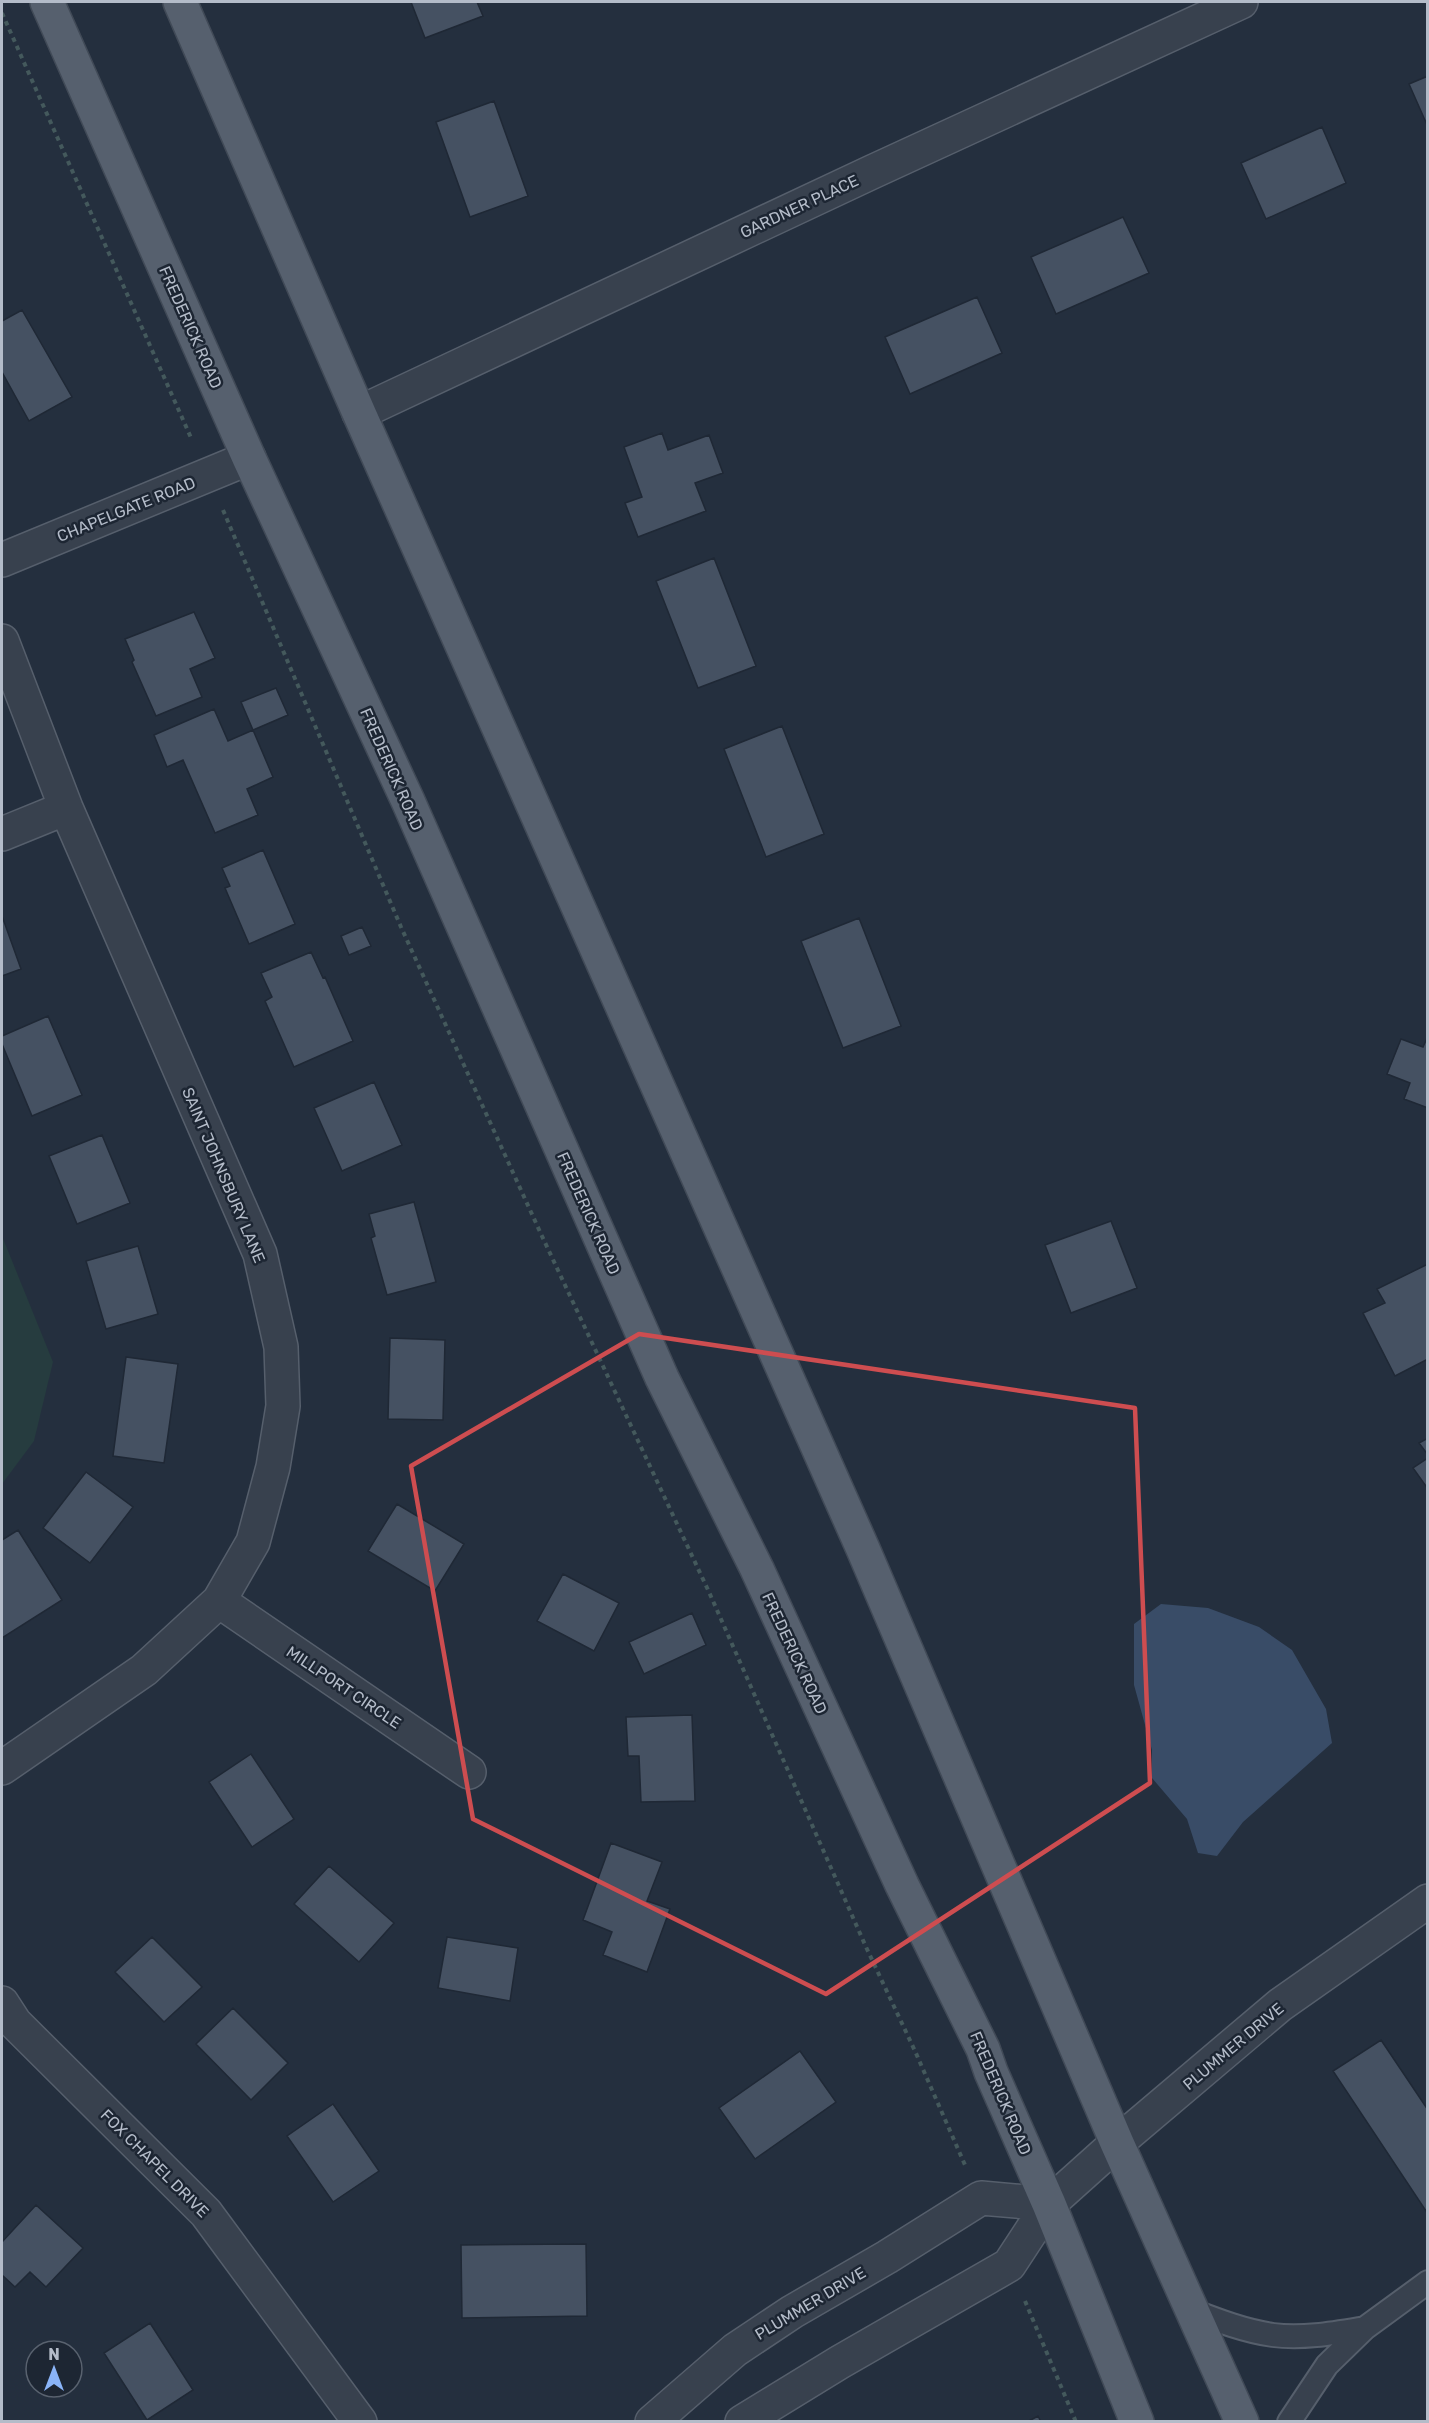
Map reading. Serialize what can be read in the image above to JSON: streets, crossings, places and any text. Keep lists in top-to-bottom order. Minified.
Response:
{"streets":{"main road":["FREDERICK ROAD"],"street":["GARDNER PLACE","CHAPELGATE ROAD","SAINT JOHNSBURY LANE","MILLPORT CIRCLE","PLUMMER DRIVE","FOX CHAPEL DRIVE"]},"crossings":[["FREDERICK ROAD","CHAPELGATE ROAD"],["FREDERICK ROAD","PLUMMER DRIVE"],["SAINT JOHNSBURY LANE","MILLPORT CIRCLE"]],"north":"top"}
